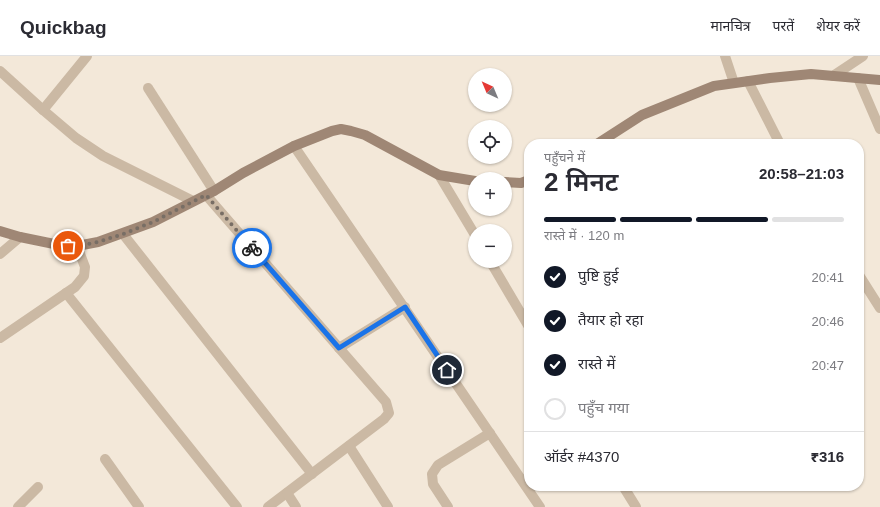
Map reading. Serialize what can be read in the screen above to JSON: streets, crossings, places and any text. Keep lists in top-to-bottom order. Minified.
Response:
{"north":"top left","page":{"header":"Quickbag","nav":["मानचित्र","परतें","शेयर करें"],"map_buttons":["+","−"],"heading":["2 मिनट","पहुँचने में","20:58–21:03"],"panel":["ऑर्डर #4370","₹316"],"bar":"रास्ते में · 120 m","list":[["पुष्टि हुई","20:41"],["तैयार हो रहा","20:46"],["रास्ते में","20:47"],"पहुँच गया"]}}
